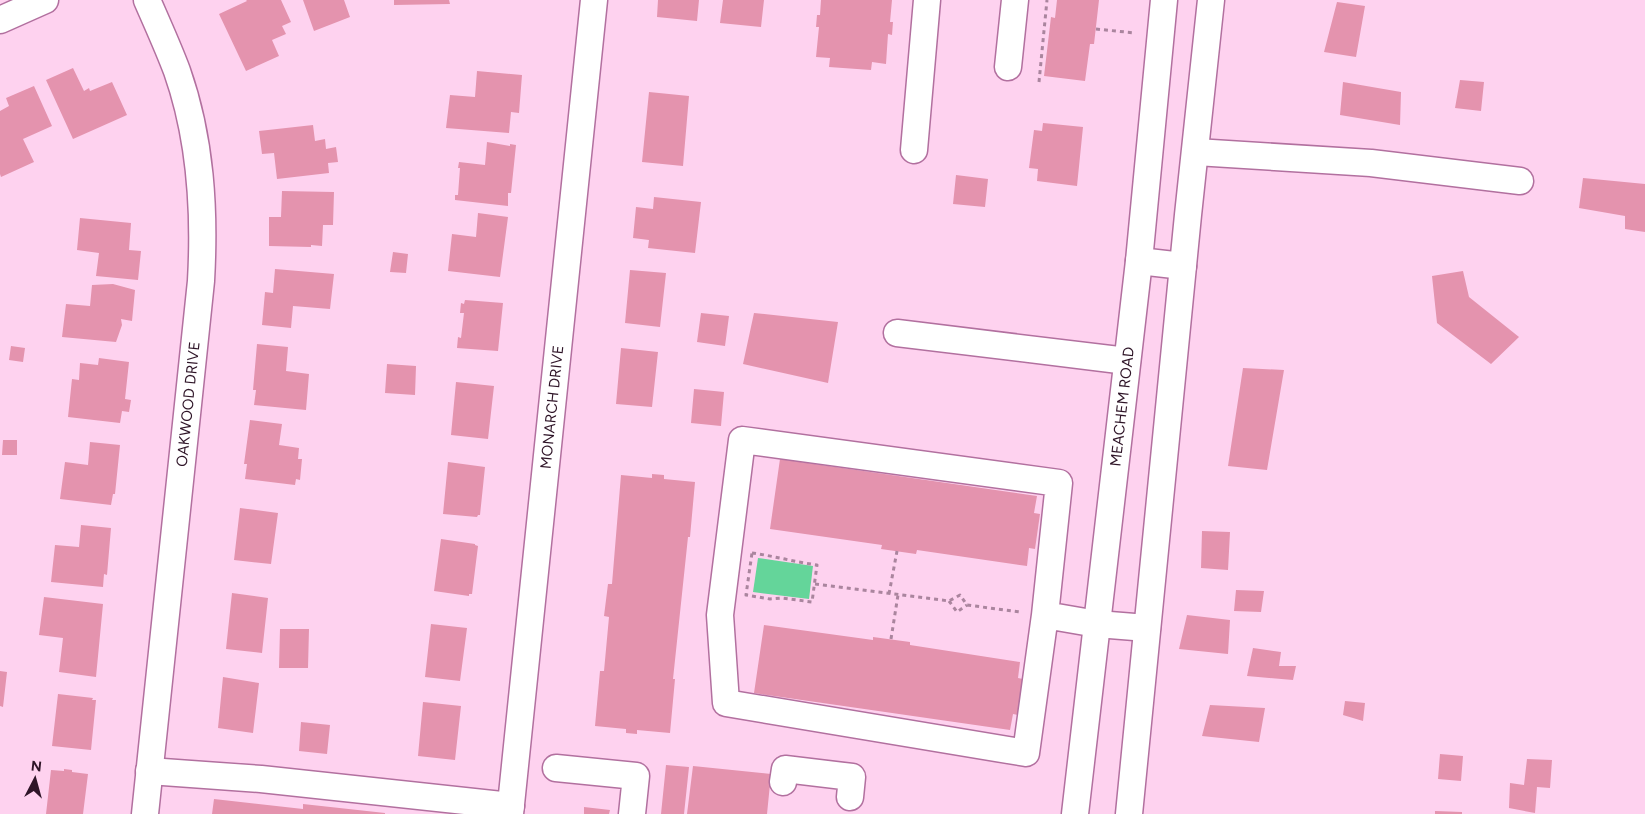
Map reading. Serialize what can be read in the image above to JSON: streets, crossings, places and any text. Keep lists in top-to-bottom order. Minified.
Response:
{"streets":{"street":["OAKWOOD DRIVE","MONARCH DRIVE","MEACHEM ROAD"]},"north":"top"}
